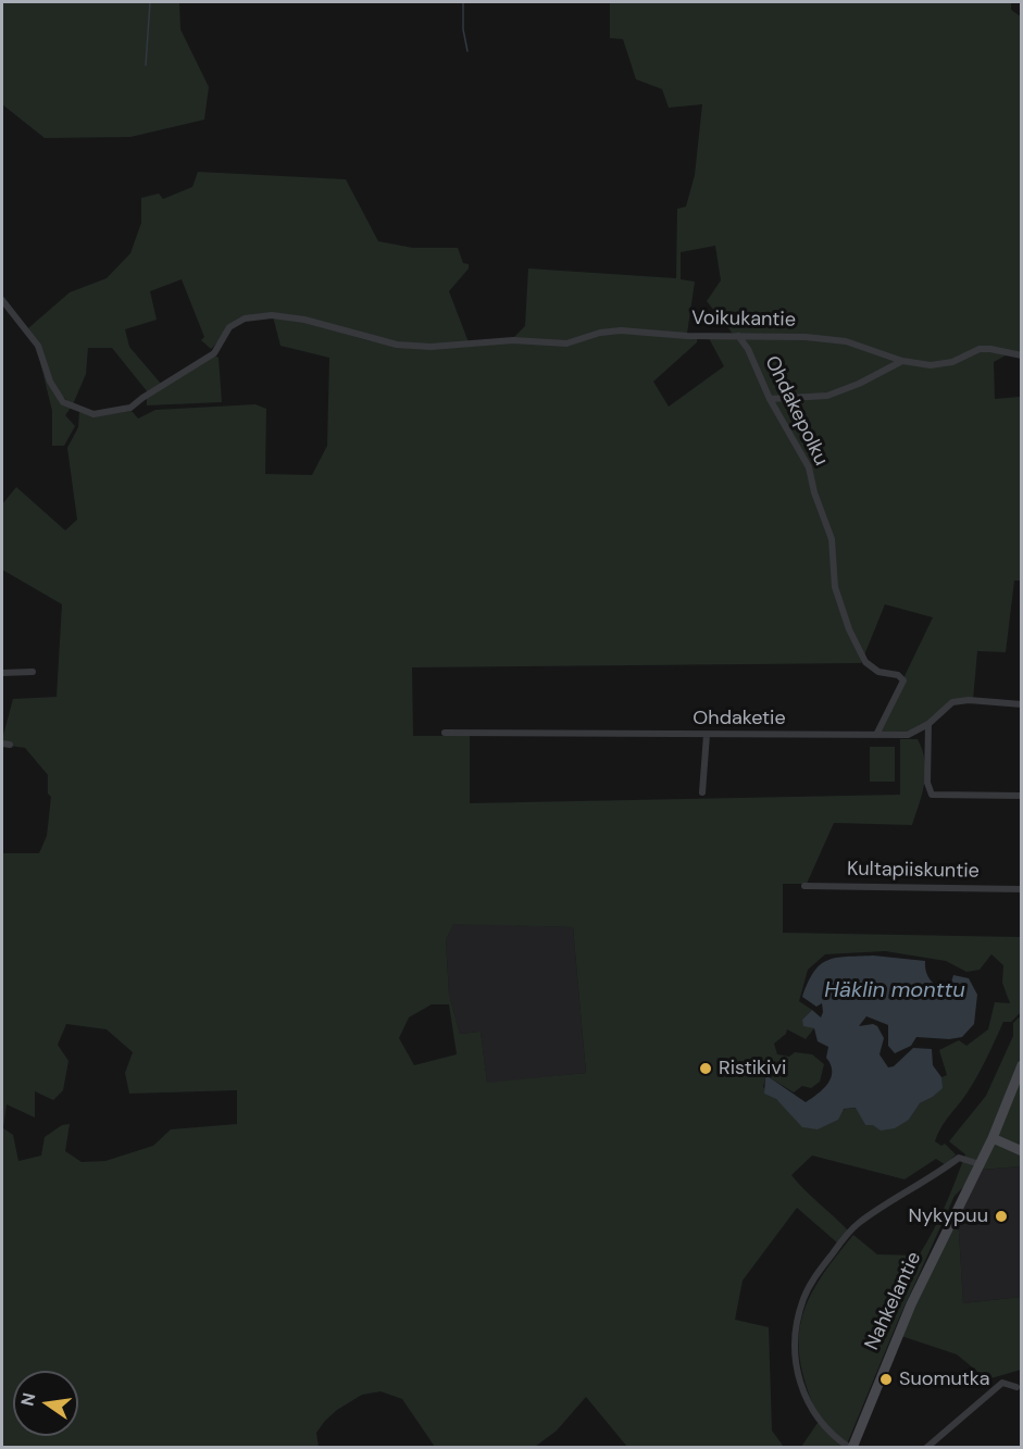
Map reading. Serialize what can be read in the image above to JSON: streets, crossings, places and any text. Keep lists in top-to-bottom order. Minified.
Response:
{"streets":{"main road":["Nahkelantie"],"street":["Voikukantie","Ohdakepolku","Ohdaketie","Kultapiiskuntie"]},"crossings":[["Voikukantie","Ohdakepolku"],["Ohdakepolku","Ohdaketie"]],"water":["Häklin monttu"],"places":["Ristikivi","Nykypuu","Suomutka"],"north":"left"}
